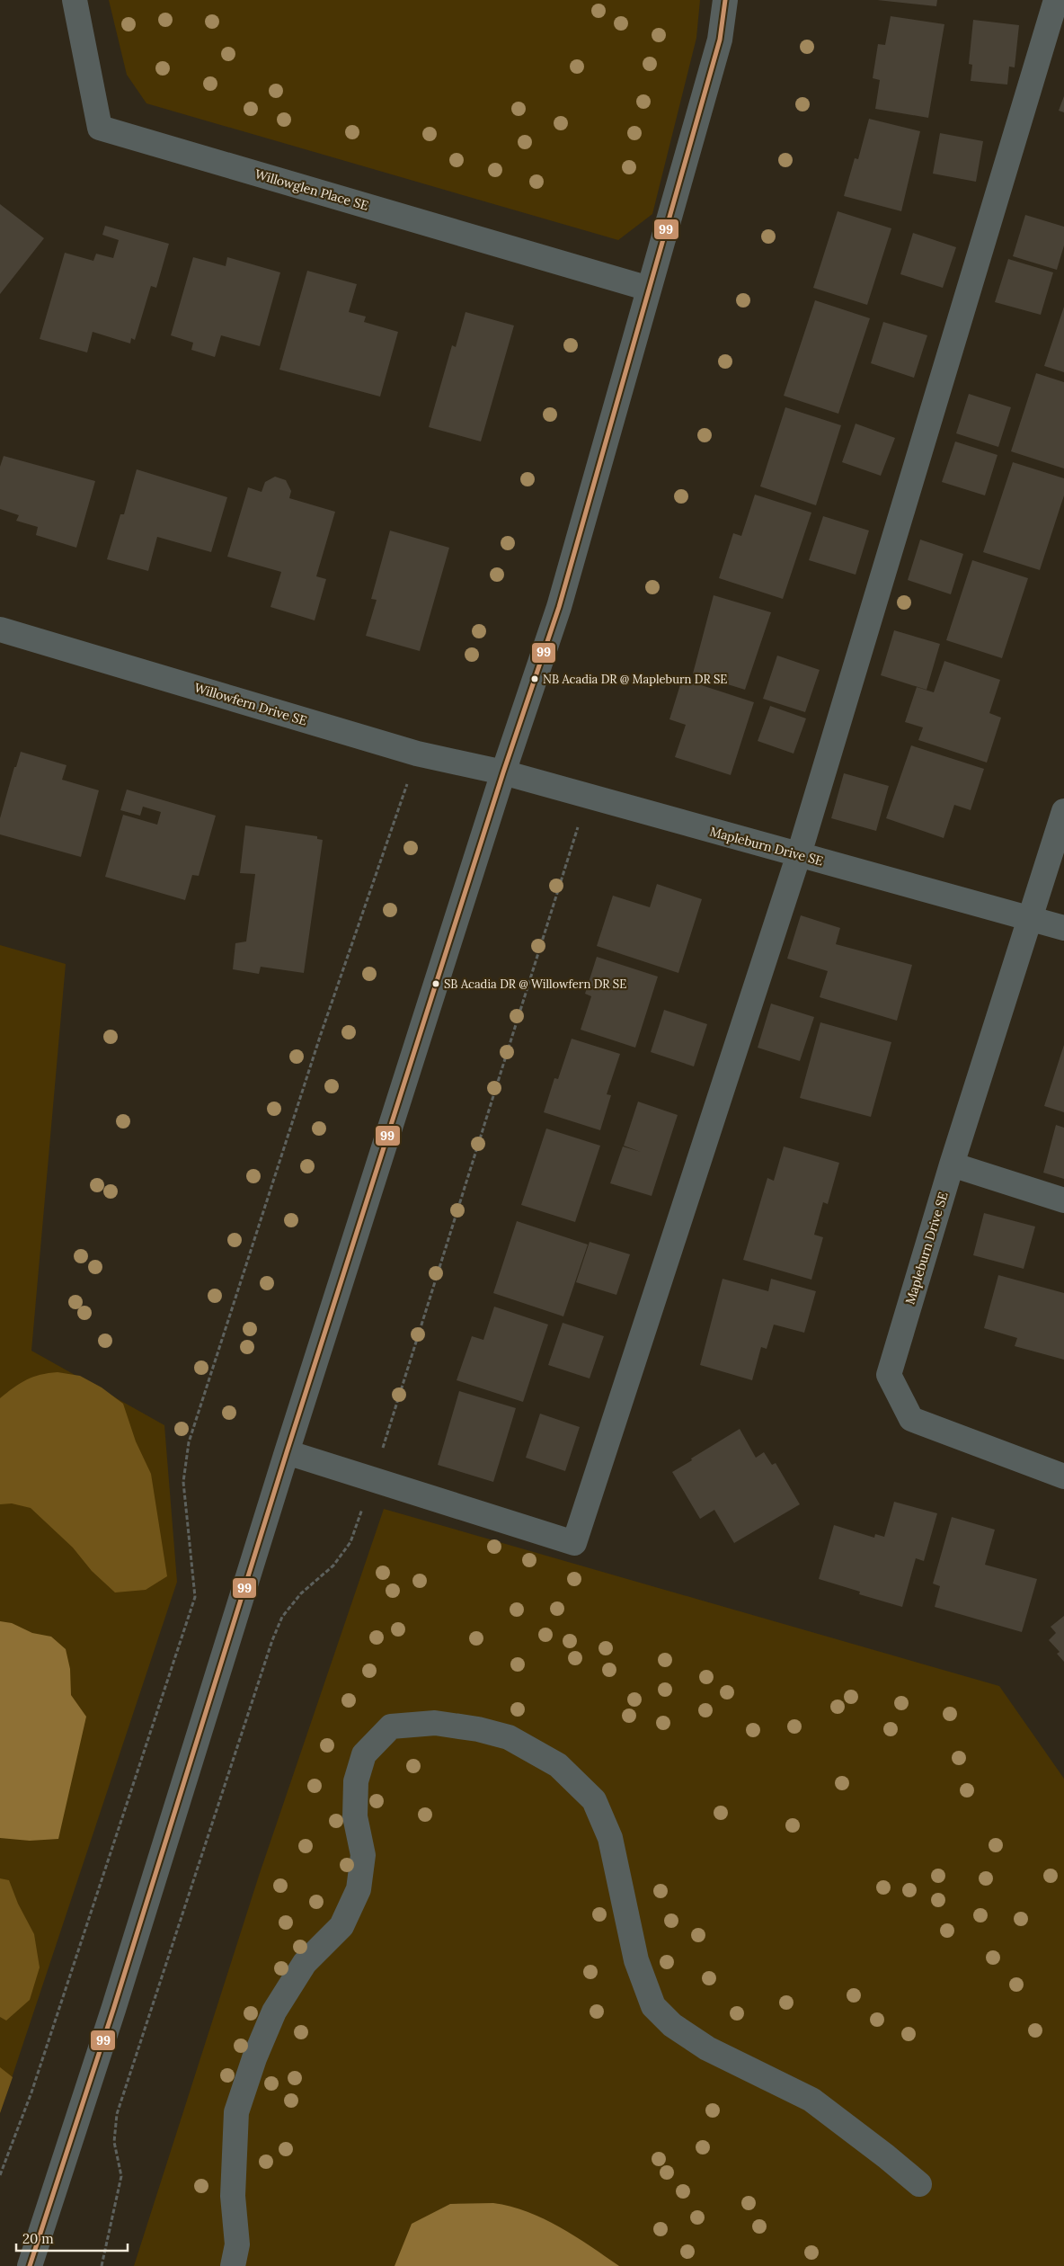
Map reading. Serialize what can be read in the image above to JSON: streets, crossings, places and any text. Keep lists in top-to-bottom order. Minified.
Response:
{"streets":{"street":["Willowglen Place SE","Willowfern Drive SE","Mapleburn Drive SE"]},"crossings":[["Willowfern Drive SE","Mapleburn Drive SE"]],"places":["NB Acadia DR @ Mapleburn DR SE","SB Acadia DR @ Willowfern DR SE"],"lines":["transit line 99"],"scale_bar":"20 m"}
